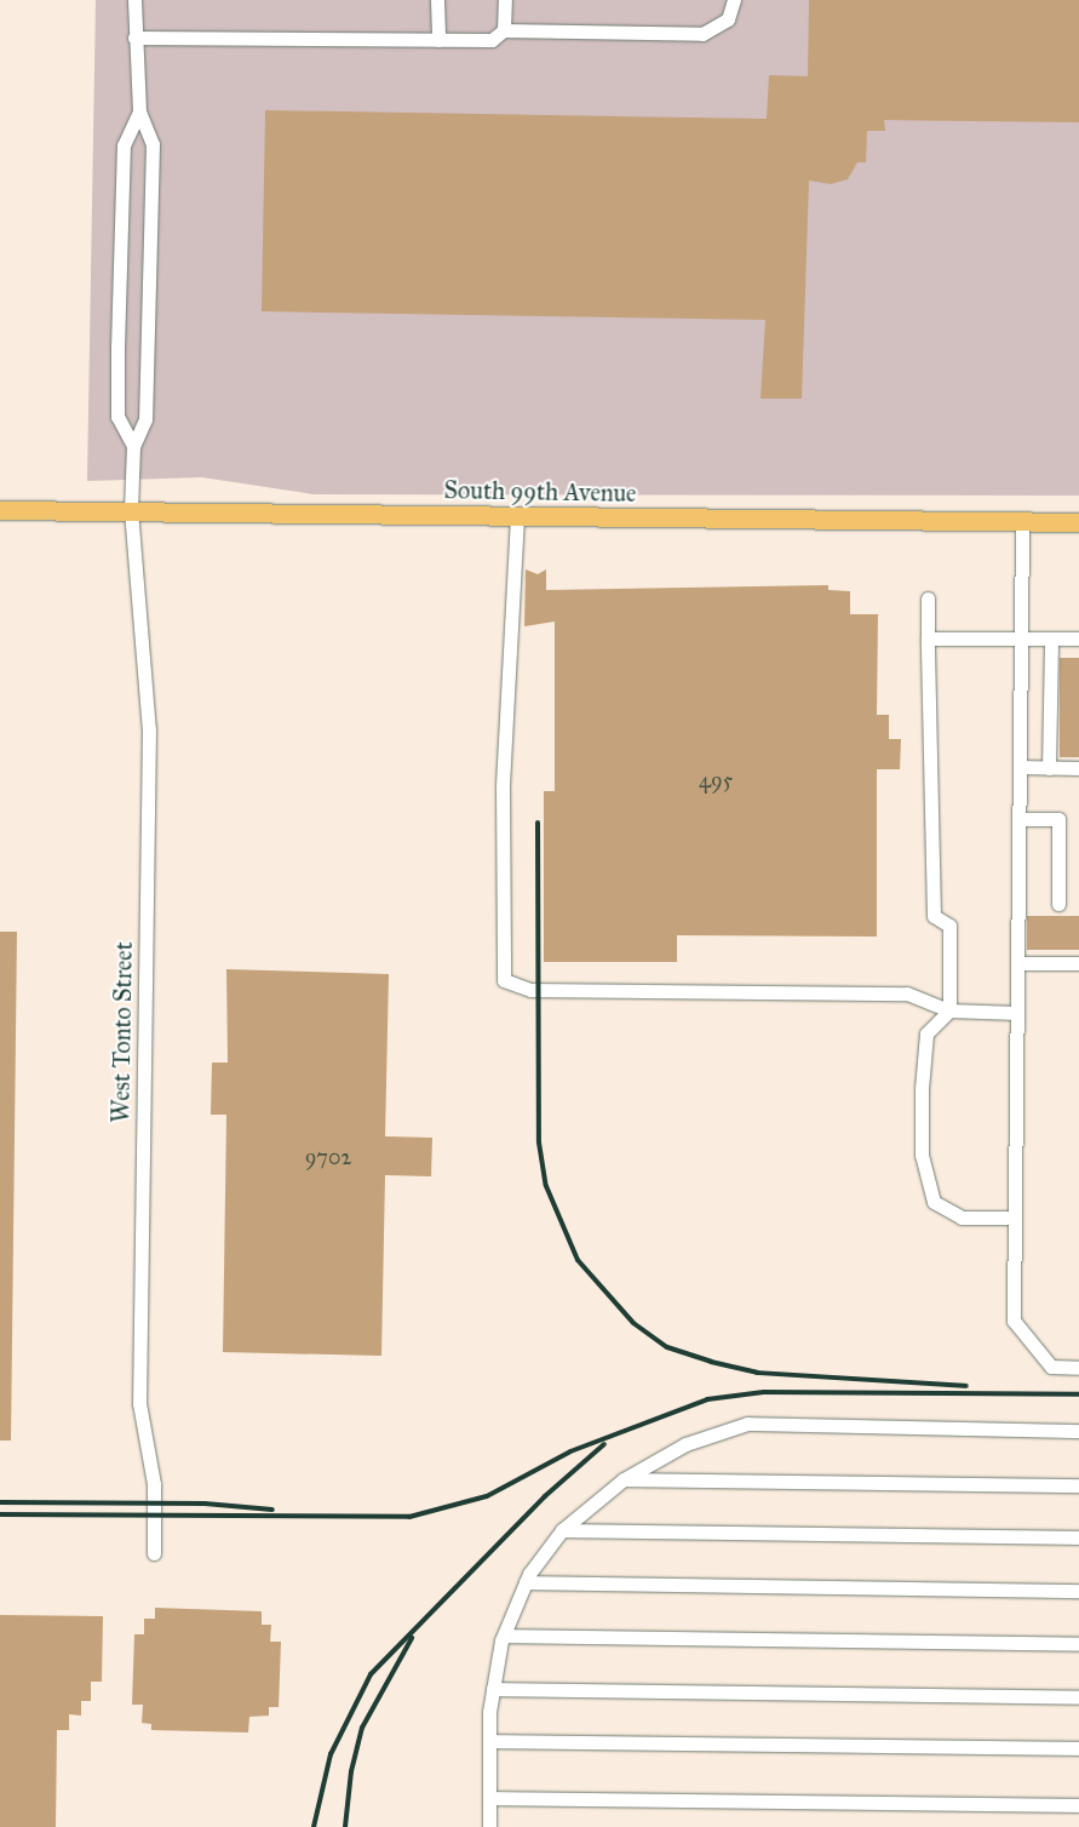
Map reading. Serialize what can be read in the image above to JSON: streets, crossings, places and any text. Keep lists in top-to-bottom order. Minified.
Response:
{"streets":{"main road":["South 99th Avenue"],"street":["West Tonto Street"]},"crossings":[["South 99th Avenue","West Tonto Street"]],"house_numbers":["495","9702"]}
